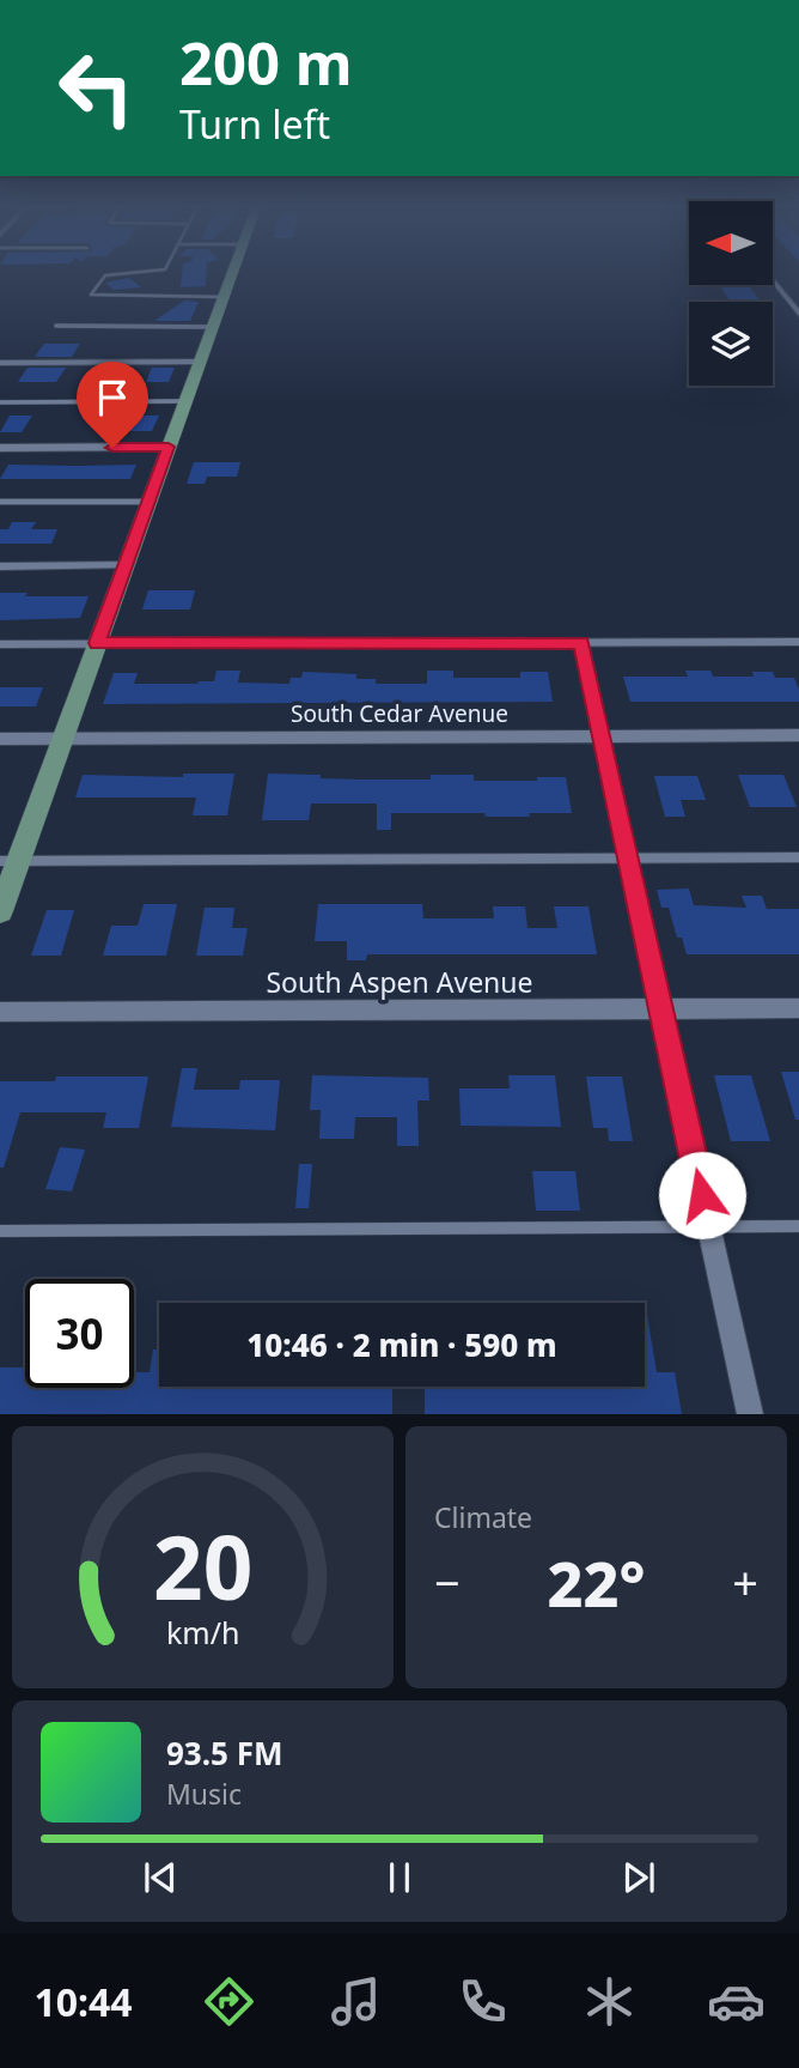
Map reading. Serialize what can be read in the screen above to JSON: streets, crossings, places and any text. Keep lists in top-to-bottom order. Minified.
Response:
{"streets":{"street":["South Cedar Avenue","South Aspen Avenue"]},"north":"left","page":{"turn":["200 m","Turn left"],"limit":"30","trip":"10:46 · 2 min · 590 m","tile":"Climate","heat":["−","22°","+"],"song":["93.5 FM","Music"],"tabs":"10:44","gauge":["20","km/h"]}}
